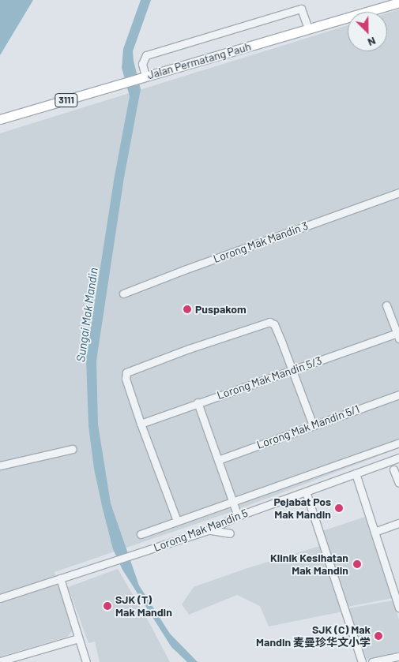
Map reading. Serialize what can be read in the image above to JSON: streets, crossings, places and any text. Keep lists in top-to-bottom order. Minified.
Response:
{"streets":{"main road":["Jalan Permatang Pauh","3111"],"street":["Lorong Mak Mandin 3","Lorong Mak Mandin 5/3","Lorong Mak Mandin 5/1","Lorong Mak Mandin 5"]},"water":["Sungai Mak Mandin"],"places":["Puspakom","Pejabat Pos Mak Mandin","Klinik Kesihatan Mak Mandin","SJK (T) Mak Mandin","SJK (C) Mak Mandin 麦曼珍华文小学"],"north":"bottom right"}
